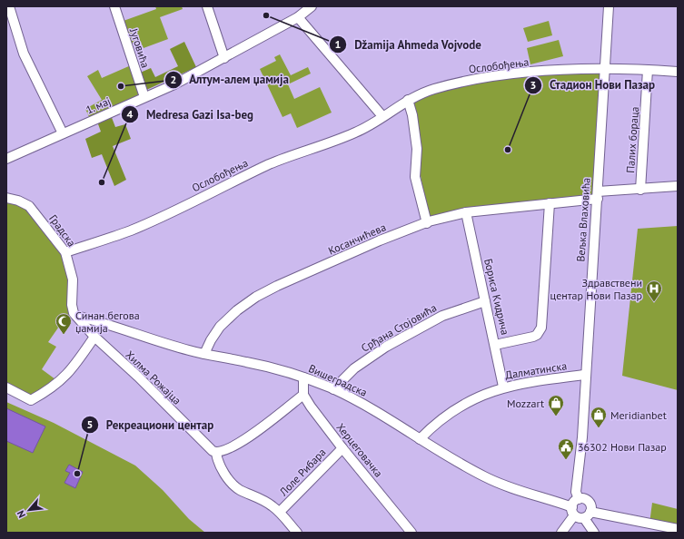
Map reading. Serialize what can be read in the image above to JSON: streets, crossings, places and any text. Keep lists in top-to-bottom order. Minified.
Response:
{"streets":{"street":["Југовића","Ослобођења","1. мај","Палих бораца","Вељка Влаховића","Градска","Косанчићева","Бориса Кидрича","Срђана Стојовића","Далматинска","Хилма Рожајца","Вишеградска","Херцеговачка","Лоле Рибара"]},"crossings":[["Југовића","1. мај"],["Ослобођења","Вељка Влаховића"],["Ослобођења","Градска"],["Палих бораца","Косанчићева"],["Вељка Влаховића","Косанчићева"],["Вељка Влаховића","Далматинска"],["Вељка Влаховића","Вишеградска"],["Градска","Хилма Рожајца"],["Градска","Вишеградска"],["Косанчићева","Бориса Кидрича"],["Косанчићева","Вишеградска"],["Бориса Кидрича","Срђана Стојовића"],["Бориса Кидрича","Далматинска"],["Срђана Стојовића","Вишеградска"],["Далматинска","Вишеградска"],["Хилма Рожајца","Вишеградска"],["Хилма Рожајца","Лоле Рибара"],["Херцеговачка","Лоле Рибара"]],"places":{"other":["Džamija Ahmeda Vojvode","Алтум-алем џамија","Стадион Нови Пазар","Medresa Gazi Isa-beg","Рекреациони центар"],"hospital":["Здравствени центар Нови Пазар"],"mosque":["Синан бегова џамија"],"shop":["Mozzart","Meridianbet"],"public building":["36302 Нови Пазар"]},"north":"bottom left"}
